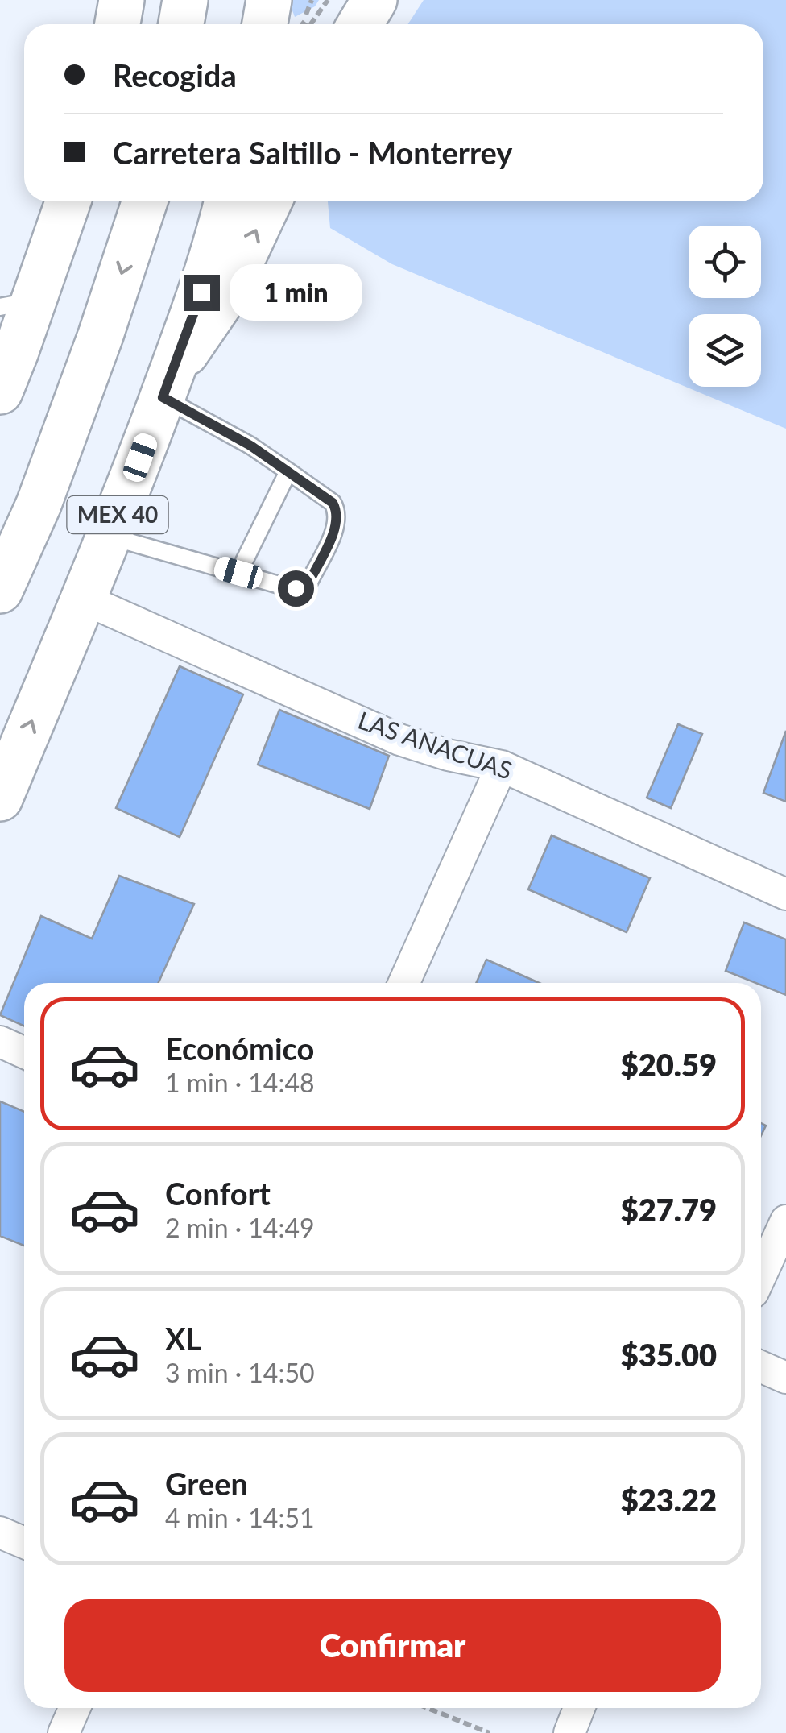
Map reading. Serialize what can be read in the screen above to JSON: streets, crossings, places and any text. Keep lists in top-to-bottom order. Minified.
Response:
{"streets":{"main road":["MEX 40"],"street":["LAS ANACUAS"]},"crossings":[["MEX 40","LAS ANACUAS"]],"page":{"banner":["Recogida","Carretera Saltillo - Monterrey"],"bubble":"1 min","list":[{"name":"Económico","note":"1 min · 14:48","value":"$20.59"},{"name":"Confort","note":"2 min · 14:49","value":"$27.79"},{"name":"XL","note":"3 min · 14:50","value":"$35.00"},{"name":"Green","note":"4 min · 14:51","value":"$23.22"}],"buttons":"Confirmar"}}
